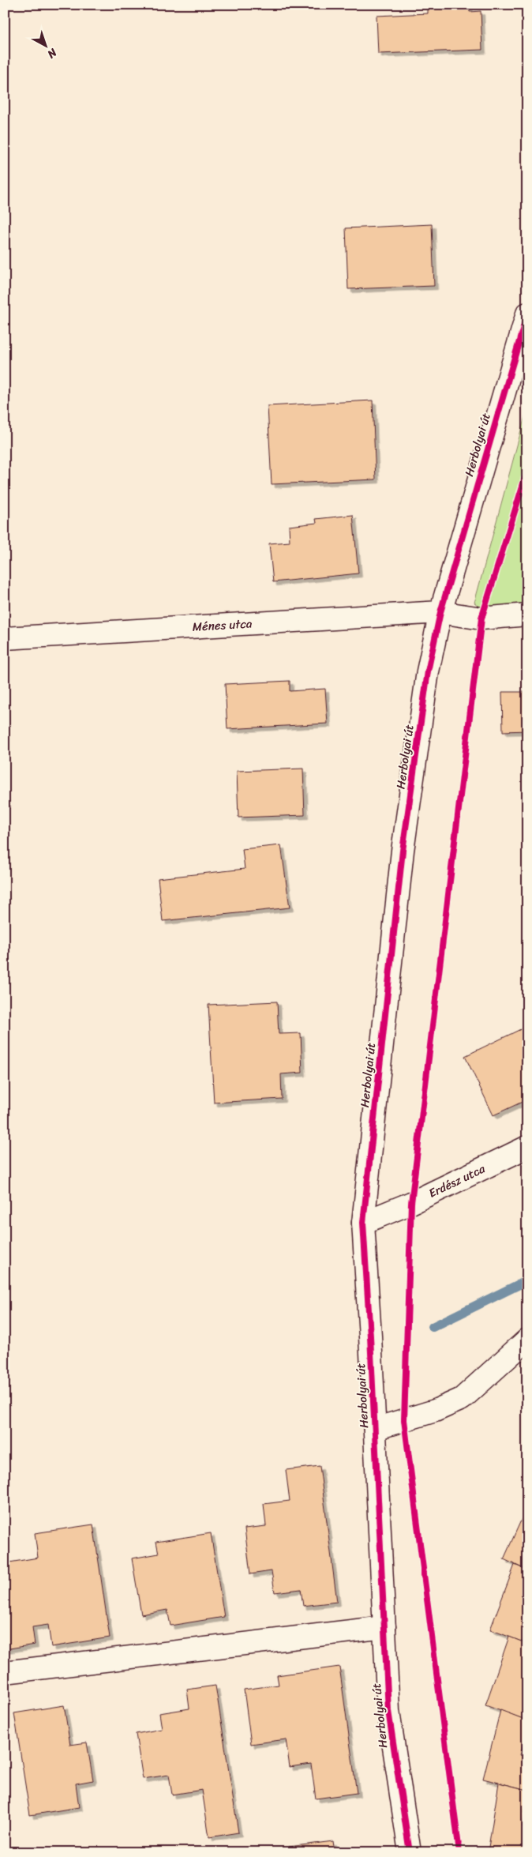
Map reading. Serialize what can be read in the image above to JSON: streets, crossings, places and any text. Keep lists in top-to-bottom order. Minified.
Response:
{"streets":{"street":["Herbolyai út","Ménes utca","Erdész utca"]},"crossings":[["Herbolyai út","Ménes utca"],["Herbolyai út","Erdész utca"]],"north":"bottom right"}
